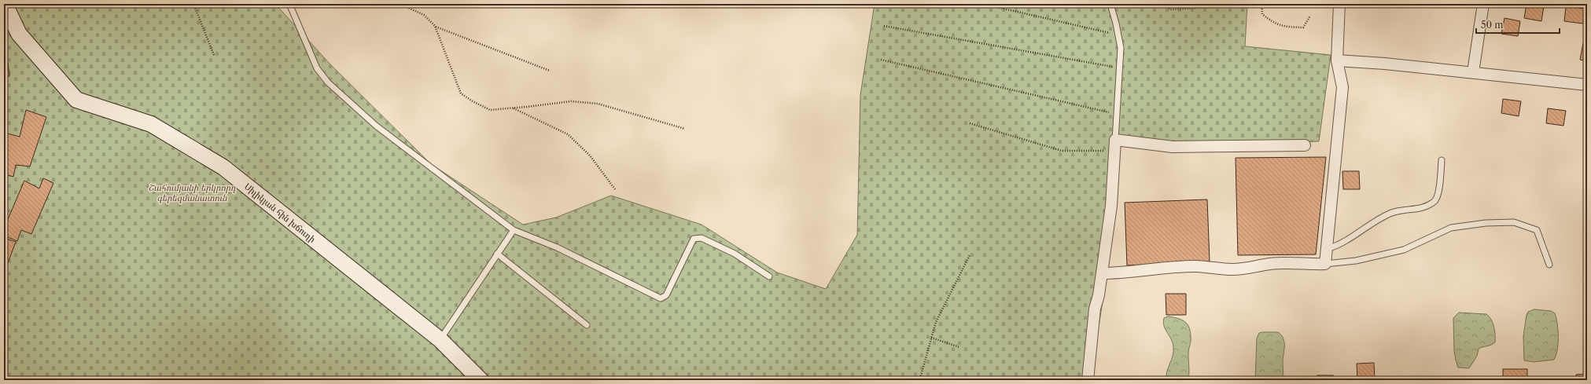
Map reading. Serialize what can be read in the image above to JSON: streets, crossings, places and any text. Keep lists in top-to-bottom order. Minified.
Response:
{"streets":{"street":["Սիլիկյան հին խճուղի"]},"parks":["Շահումյանի երկրորդ գերեզմանատուն"],"scale_bar":"50 m"}
